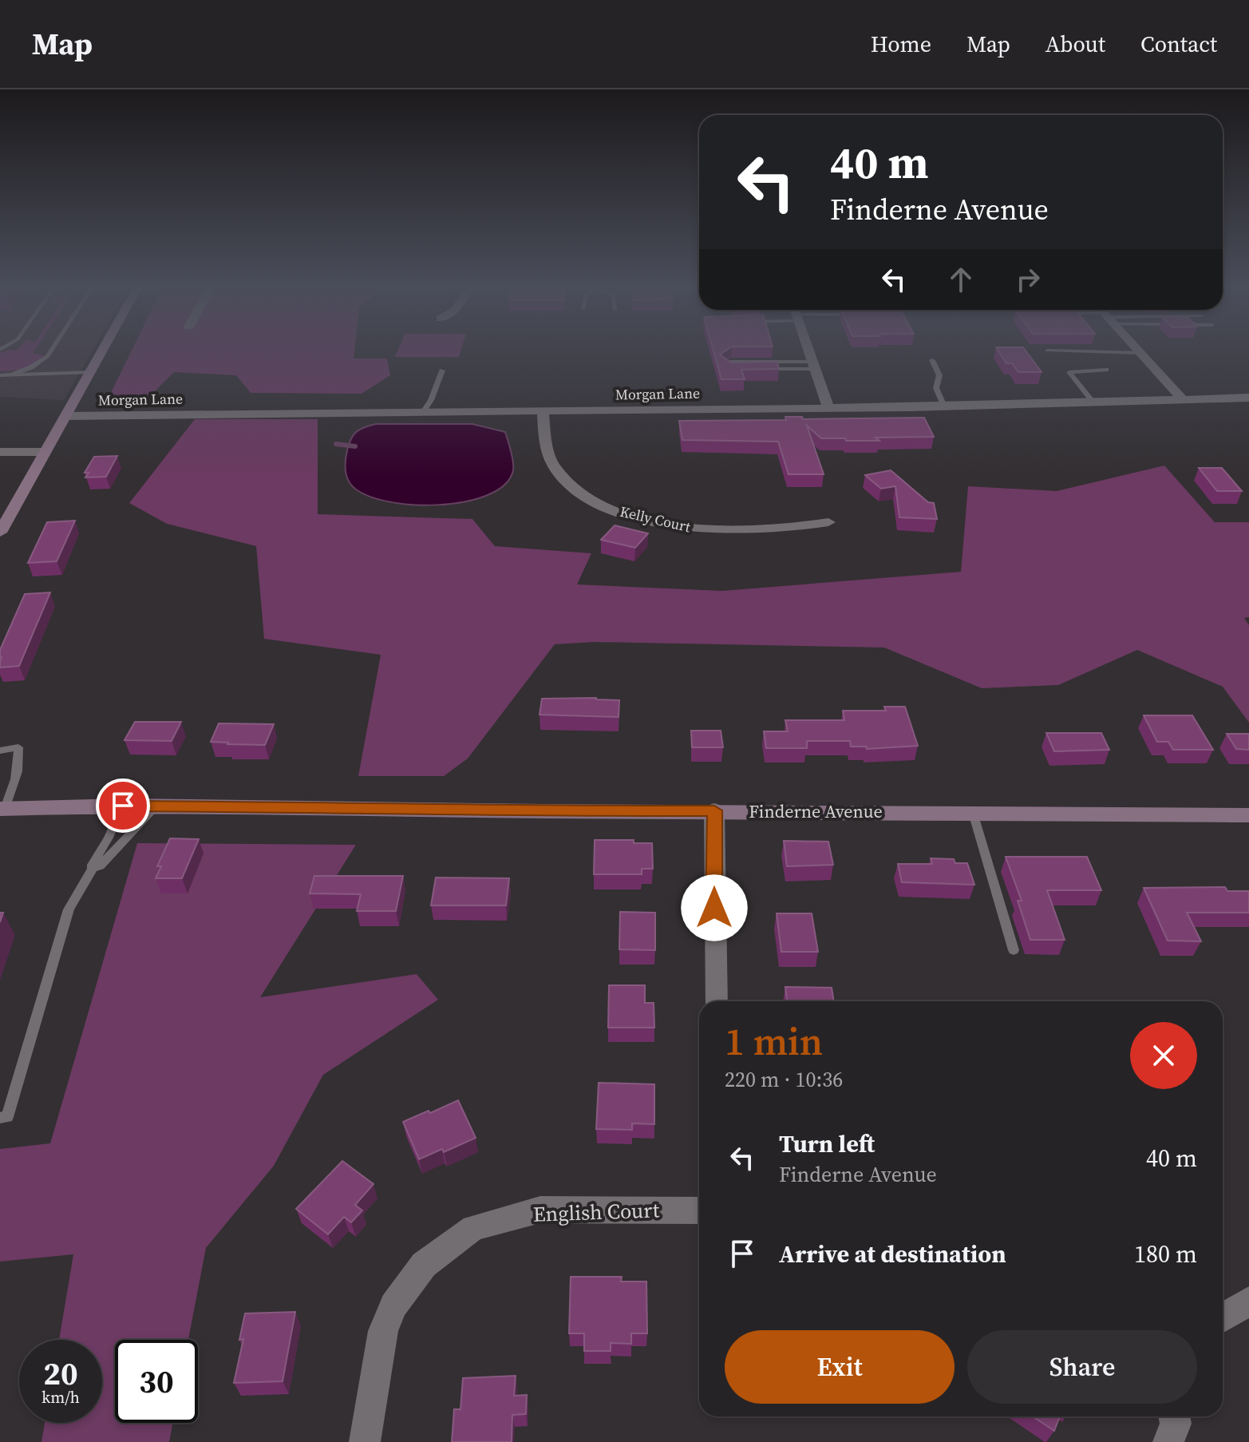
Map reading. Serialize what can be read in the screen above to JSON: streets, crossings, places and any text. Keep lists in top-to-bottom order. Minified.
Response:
{"streets":{"main road":["Finderne Avenue"],"street":["Morgan Lane","Kelly Court","English Court"]},"crossings":[["Morgan Lane","Kelly Court"]],"page":{"header":"Map","nav":["Home","Map","About","Contact"],"turn":["40 m","Finderne Avenue"],"heading":["1 min","220 m · 10:36"],"list":[{"name":"Turn left","note":"Finderne Avenue","value":"40 m"},{"name":"Arrive at destination","value":"180 m"}],"buttons":["Exit","Share"],"speed":"20 km/h","limit":"30"}}
